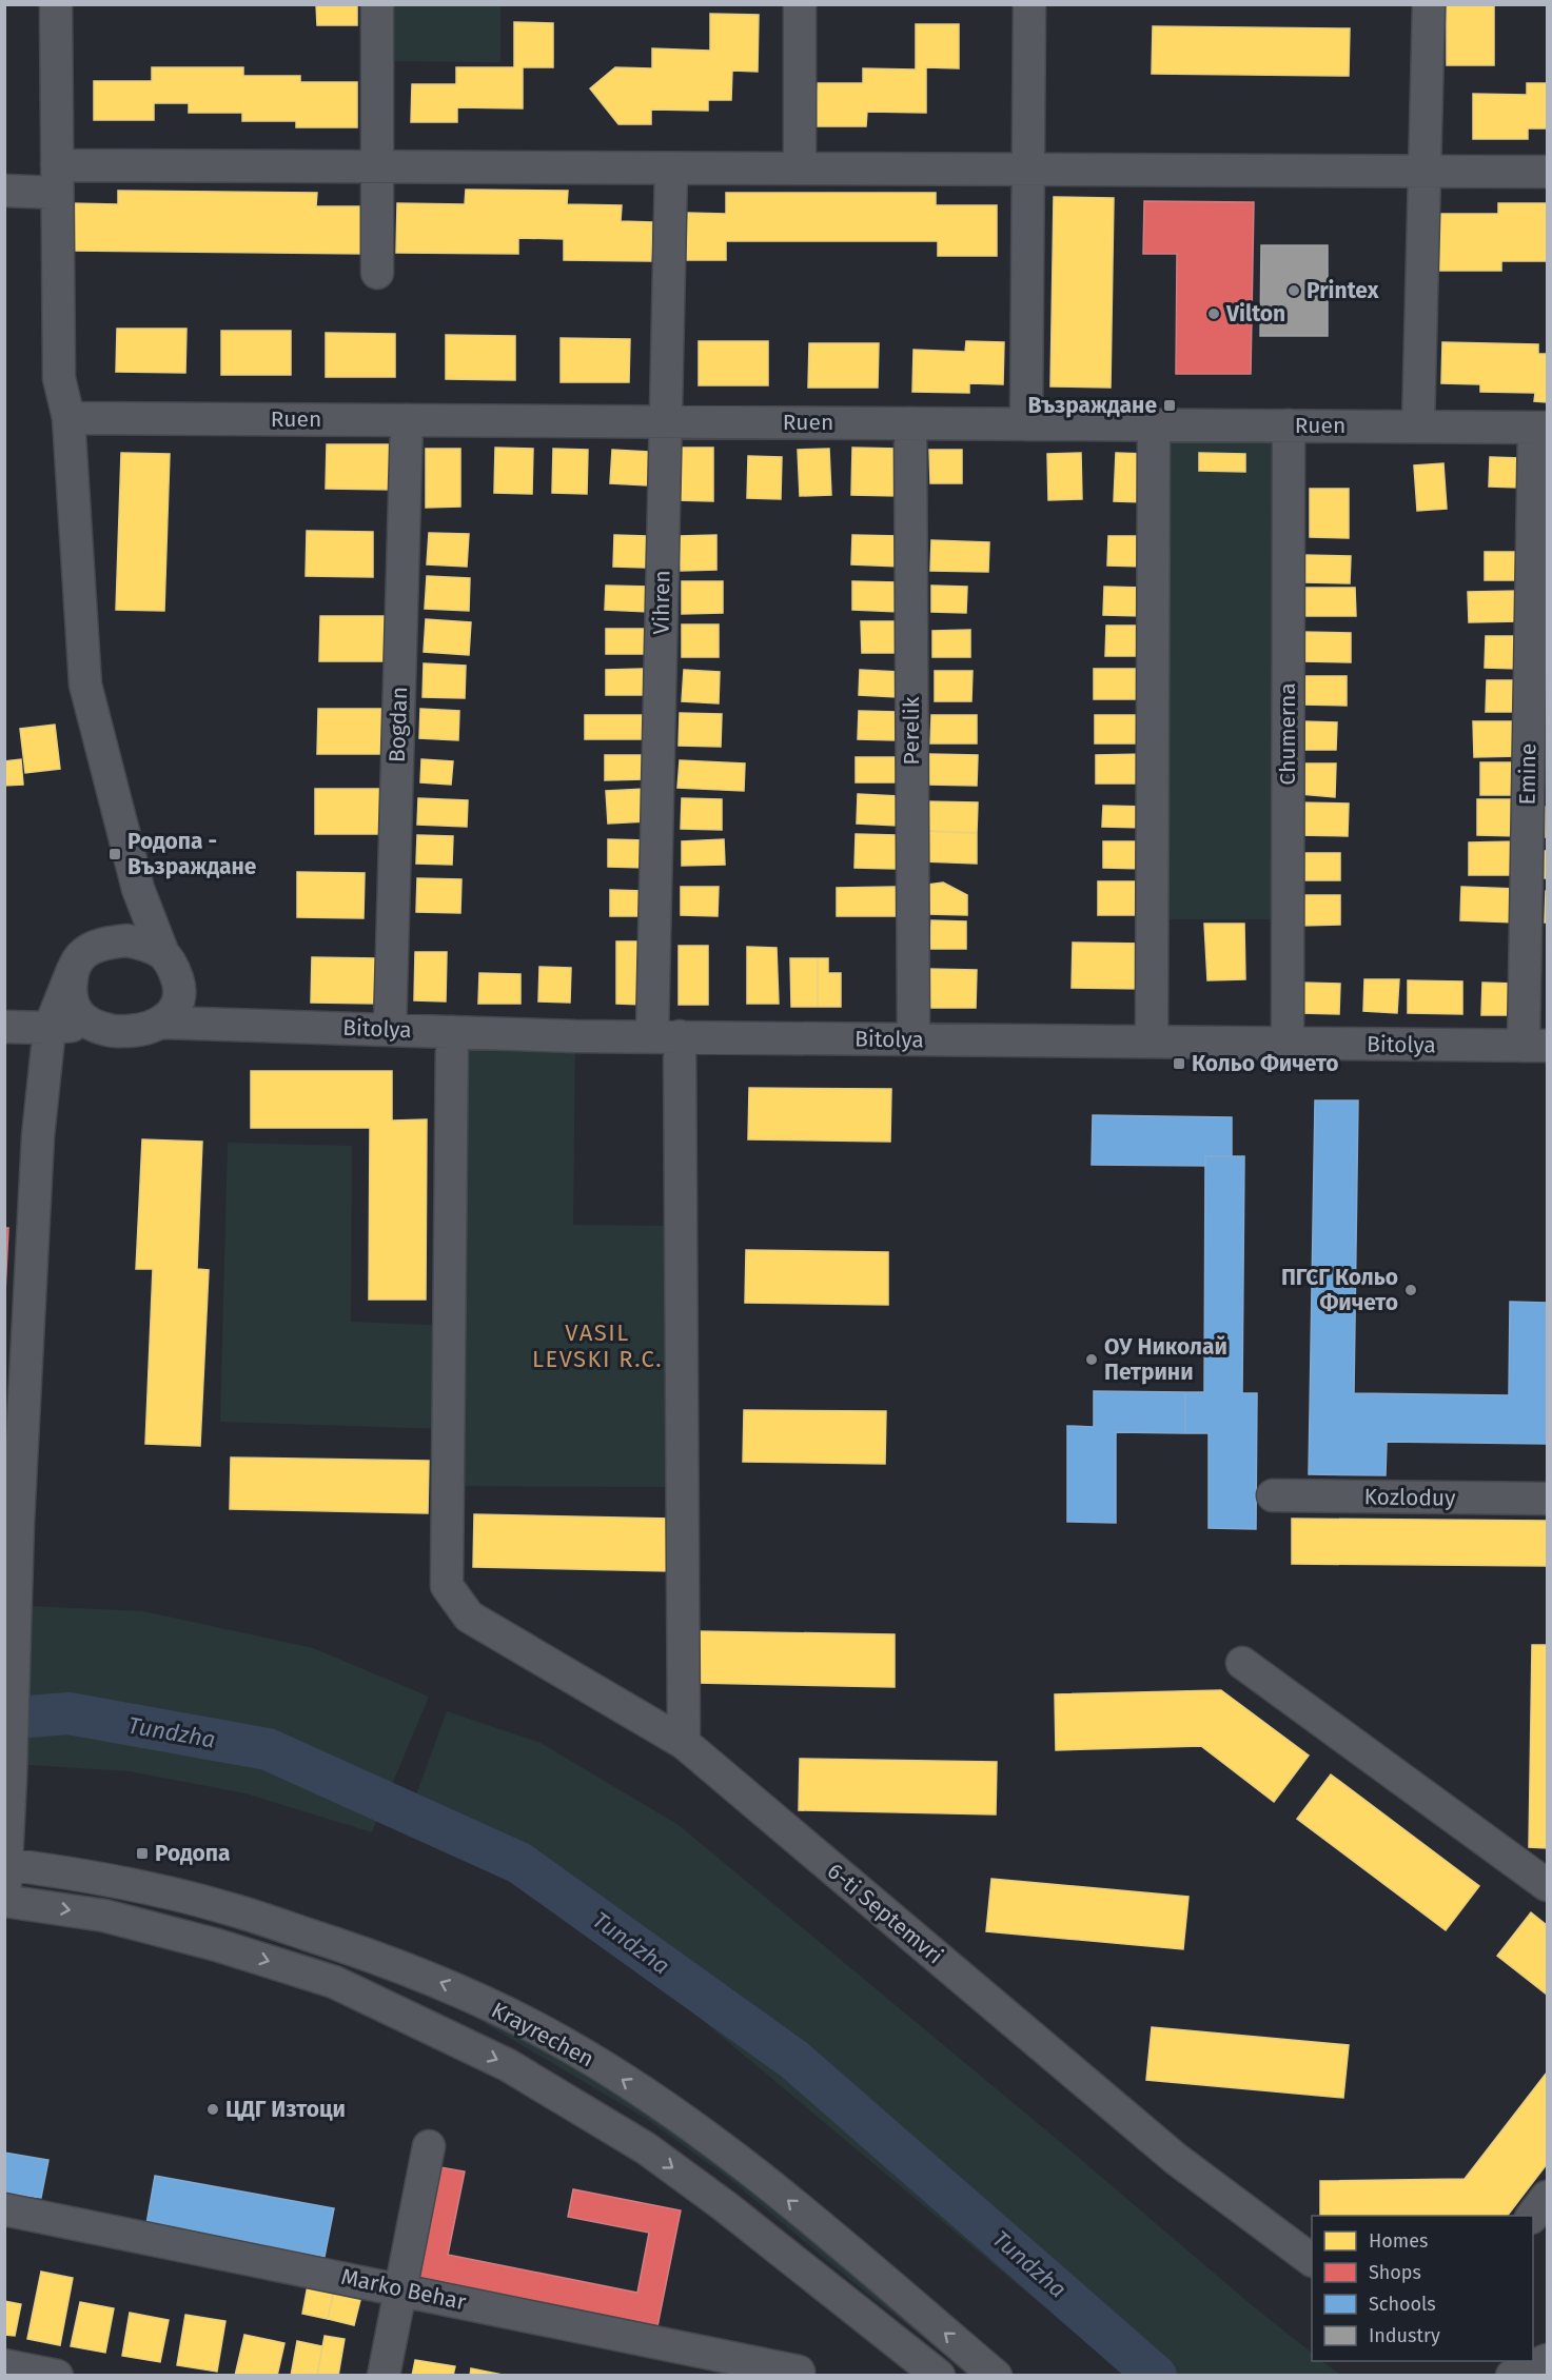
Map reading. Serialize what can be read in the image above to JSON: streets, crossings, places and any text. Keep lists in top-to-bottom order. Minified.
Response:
{"streets":{"street":["Ruen","Vihren","Bogdan","Perelik","Chumerna","Emine","Bitolya","Kozloduy","6-ti Septemvri","Krayrechen","Marko Behar"]},"crossings":[["Ruen","Vihren"],["Ruen","Bogdan"],["Ruen","Perelik"],["Ruen","Chumerna"],["Ruen","Emine"],["Vihren","Bitolya"],["Vihren","6-ti Septemvri"],["Bogdan","Bitolya"],["Perelik","Bitolya"],["Chumerna","Bitolya"],["Emine","Bitolya"],["Bitolya","6-ti Septemvri"]],"districts":["VASIL LEVSKI R.C."],"water":["Tundzha"],"places":{"other":["Printex","Vilton","ПГСГ Кольо Фичето","ОУ Николай Петрини","ЦДГ Изтоци"],"transit":["Възраждане","Родопа - Възраждане","Кольо Фичето","Родопа"]},"legend":["Homes","Shops","Schools","Industry"]}
